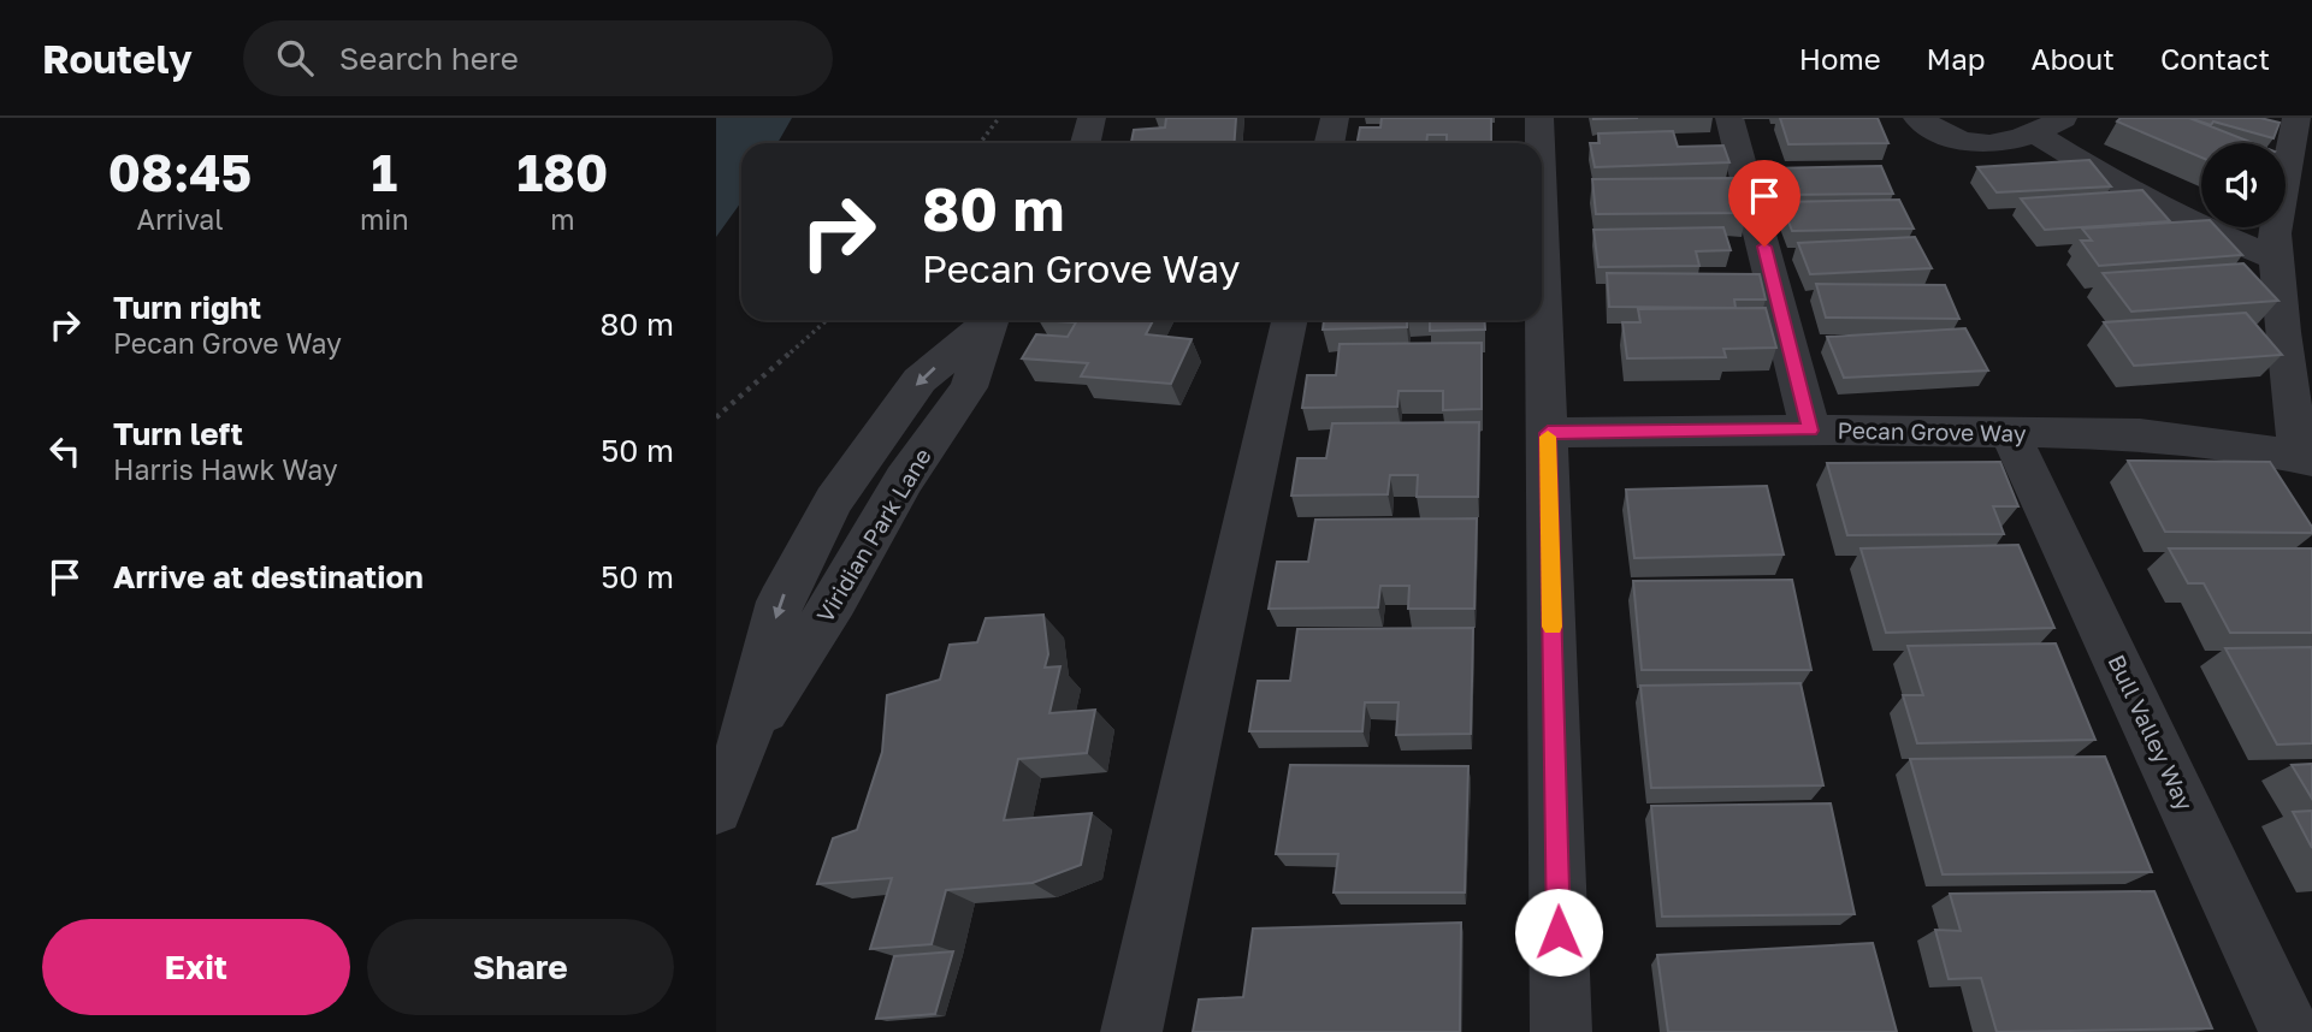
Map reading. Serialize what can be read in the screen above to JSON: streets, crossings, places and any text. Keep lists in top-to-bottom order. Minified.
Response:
{"streets":{"street":["Pecan Grove Way","Viridian Park Lane","Bull Valley Way"]},"crossings":[["Pecan Grove Way","Bull Valley Way"]],"page":{"header":"Routely","search":"Search here","nav":["Home","Map","About","Contact"],"eta":["08:45","Arrival","1","min","180","m"],"turn":["80 m","Pecan Grove Way"],"list":[{"name":"Turn right","note":"Pecan Grove Way","value":"80 m"},{"name":"Turn left","note":"Harris Hawk Way","value":"50 m"},{"name":"Arrive at destination","value":"50 m"}],"buttons":["Exit","Share"]}}
